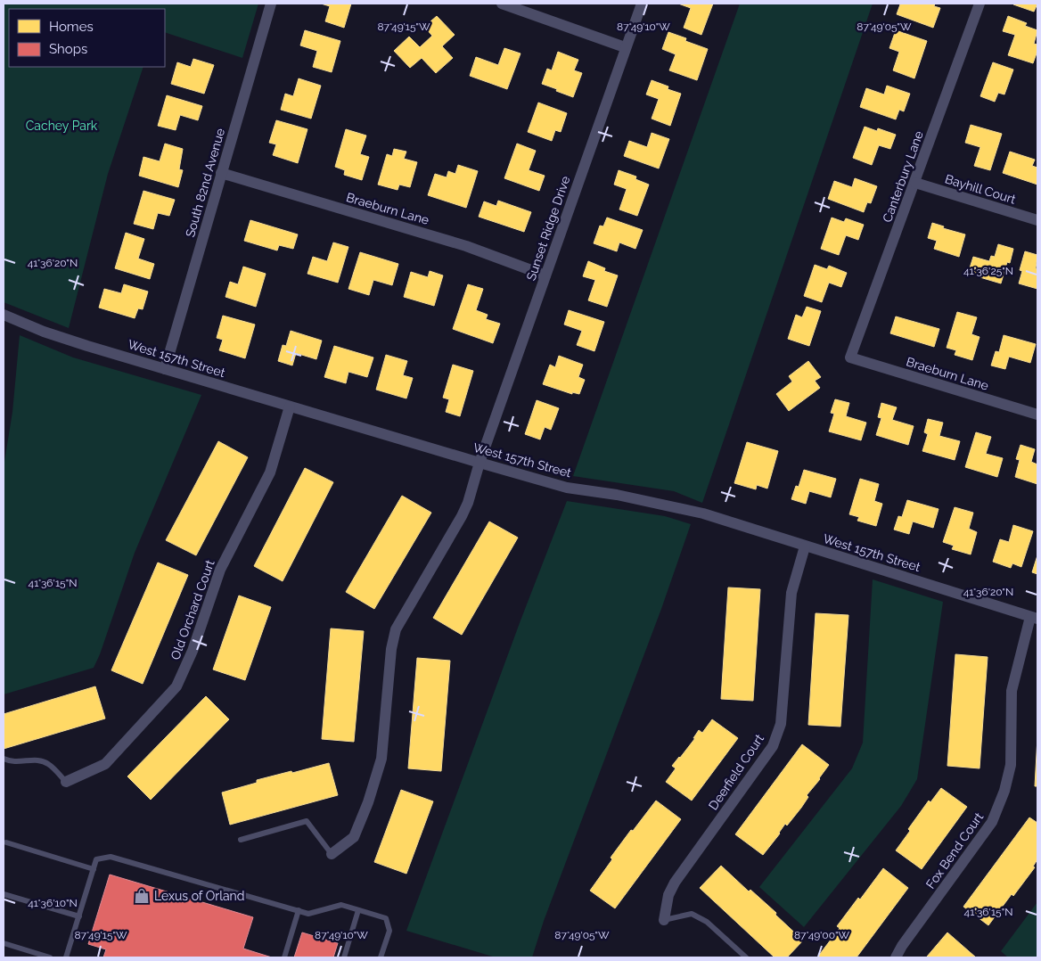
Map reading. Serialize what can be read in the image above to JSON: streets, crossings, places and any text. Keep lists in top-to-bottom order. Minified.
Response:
{"streets":{"street":["Canterbury Lane","South 82nd Avenue","Bayhill Court","Braeburn Lane","Sunset Ridge Drive","West 157th Street","Old Orchard Court","Deerfield Court","Fox Bend Court"]},"crossings":[["Canterbury Lane","Bayhill Court"],["Canterbury Lane","Braeburn Lane"],["South 82nd Avenue","Braeburn Lane"],["South 82nd Avenue","West 157th Street"],["Braeburn Lane","Sunset Ridge Drive"],["Sunset Ridge Drive","West 157th Street"],["West 157th Street","Old Orchard Court"],["West 157th Street","Deerfield Court"],["West 157th Street","Fox Bend Court"]],"parks":["Cachey Park"],"places":{"shop":["Lexus of Orland"]},"legend":["Homes","Shops"],"coordinates":["87°49'15\"W","87°49'10\"W","87°49'05\"W","41°36'20\"N","41°36'25\"N","41°36'15\"N","41°36'10\"N","87°49'00\"W"]}
